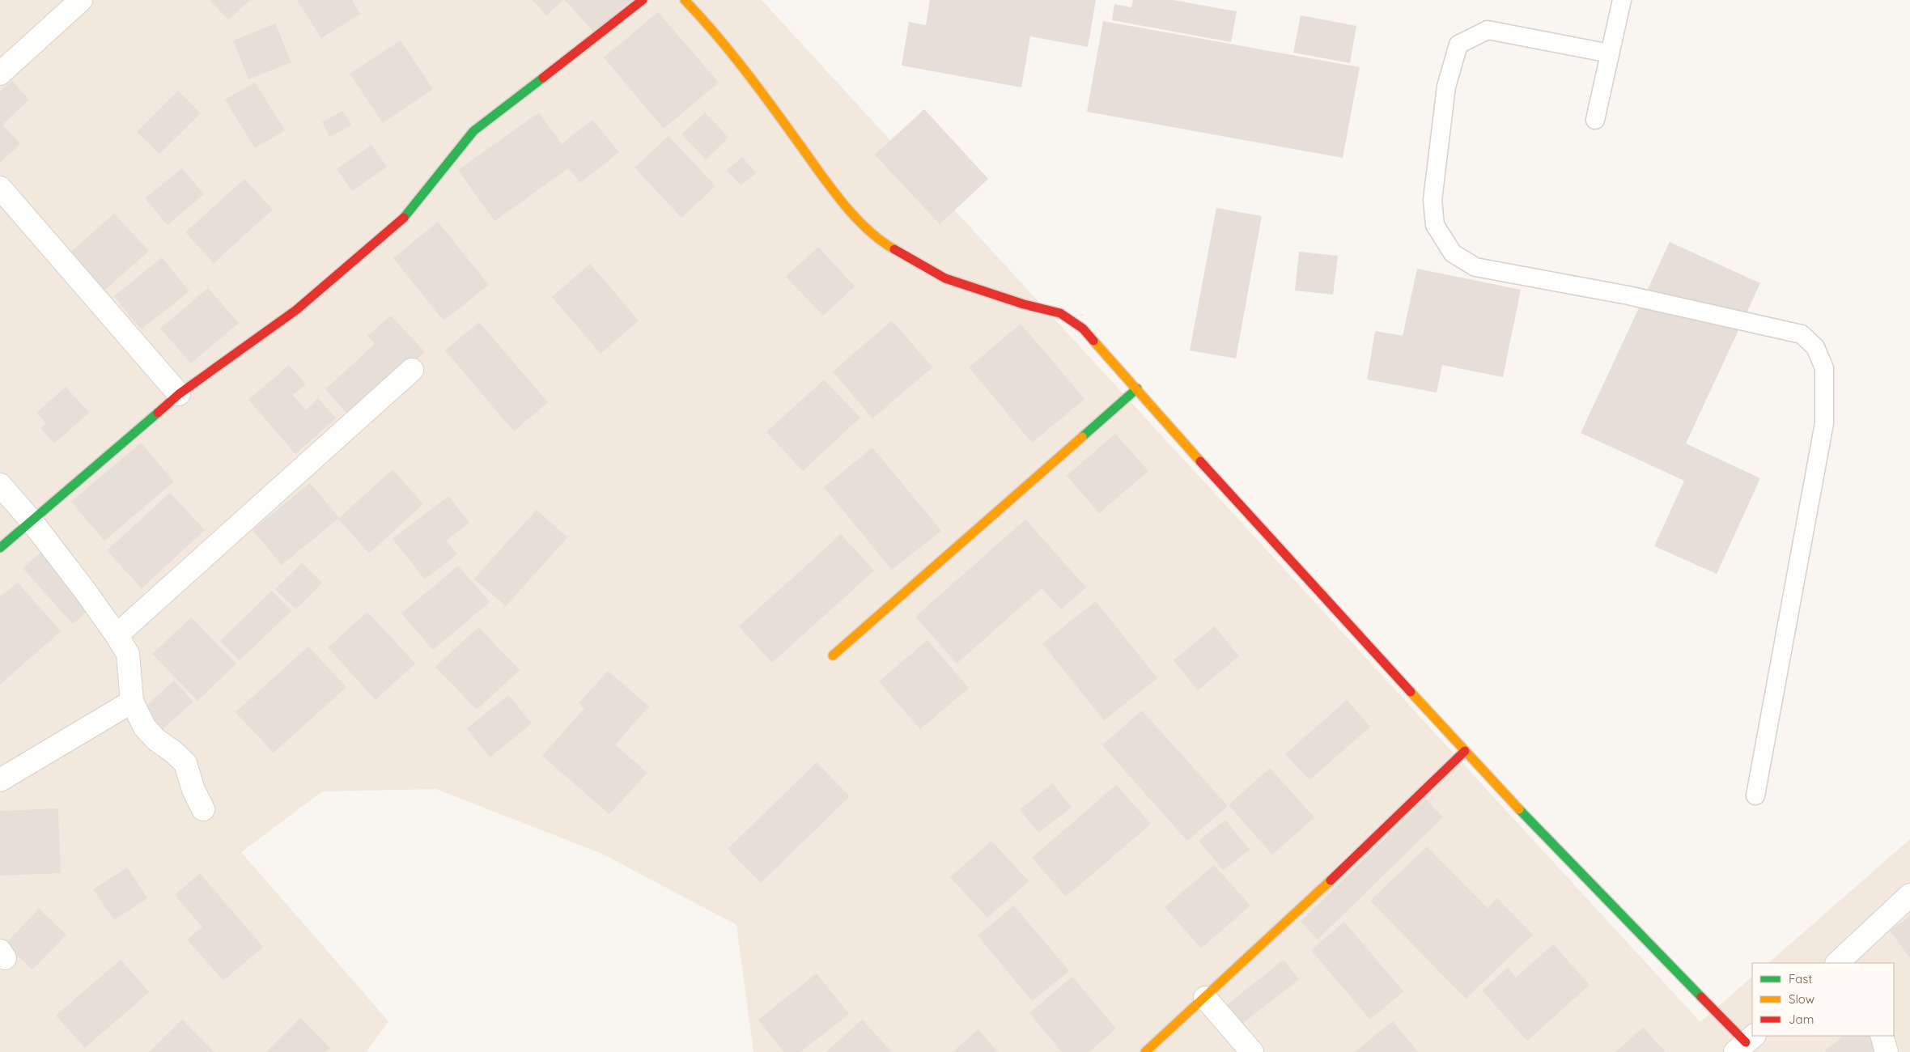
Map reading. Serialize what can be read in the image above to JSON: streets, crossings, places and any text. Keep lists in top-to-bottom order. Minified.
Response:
{"legend":["Fast","Slow","Jam"]}
